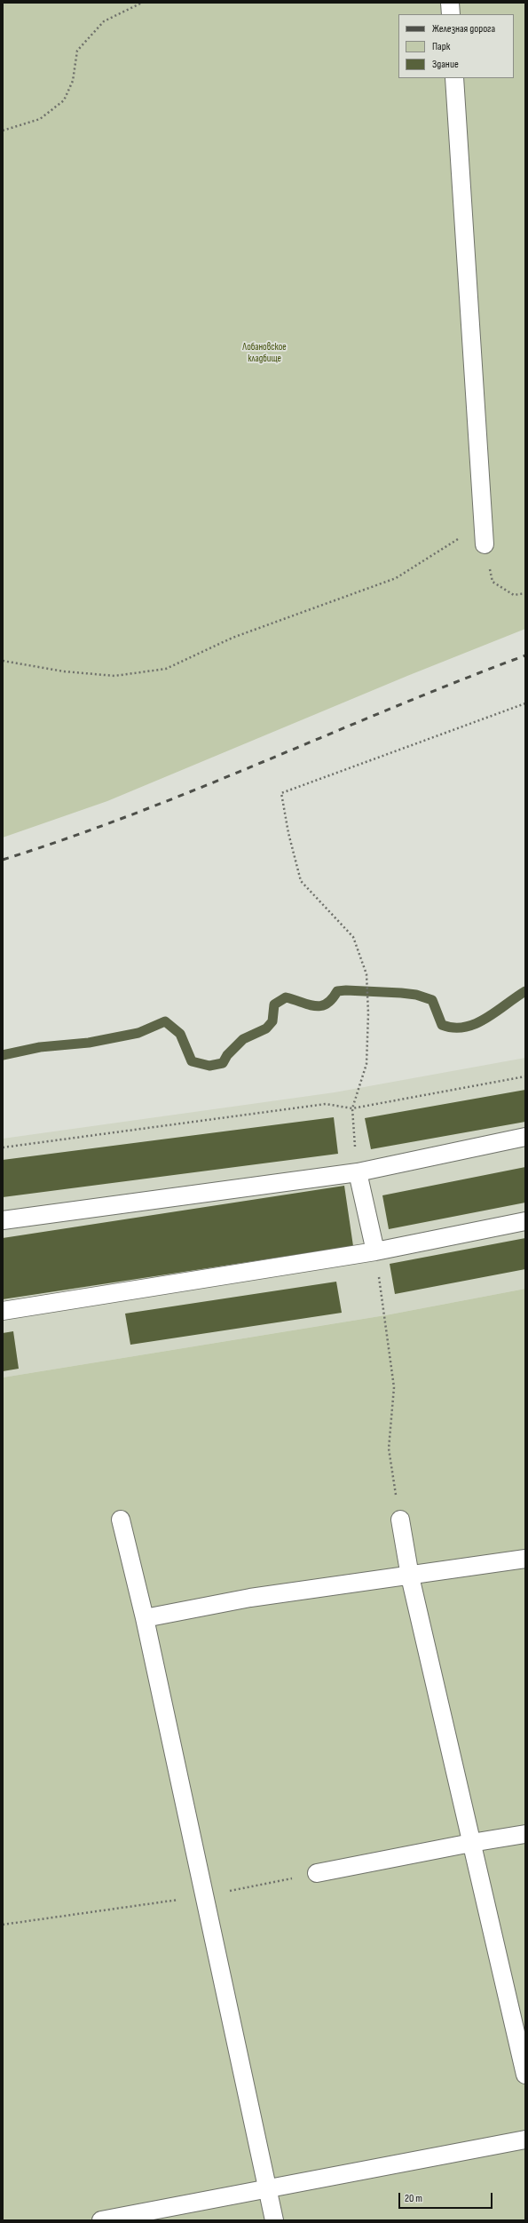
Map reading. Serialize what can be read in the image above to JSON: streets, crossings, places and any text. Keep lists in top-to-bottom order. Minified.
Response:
{"parks":["Лобановское кладбище"],"legend":["Железная дорога","Парк","Здание"],"scale_bar":"20 m"}
